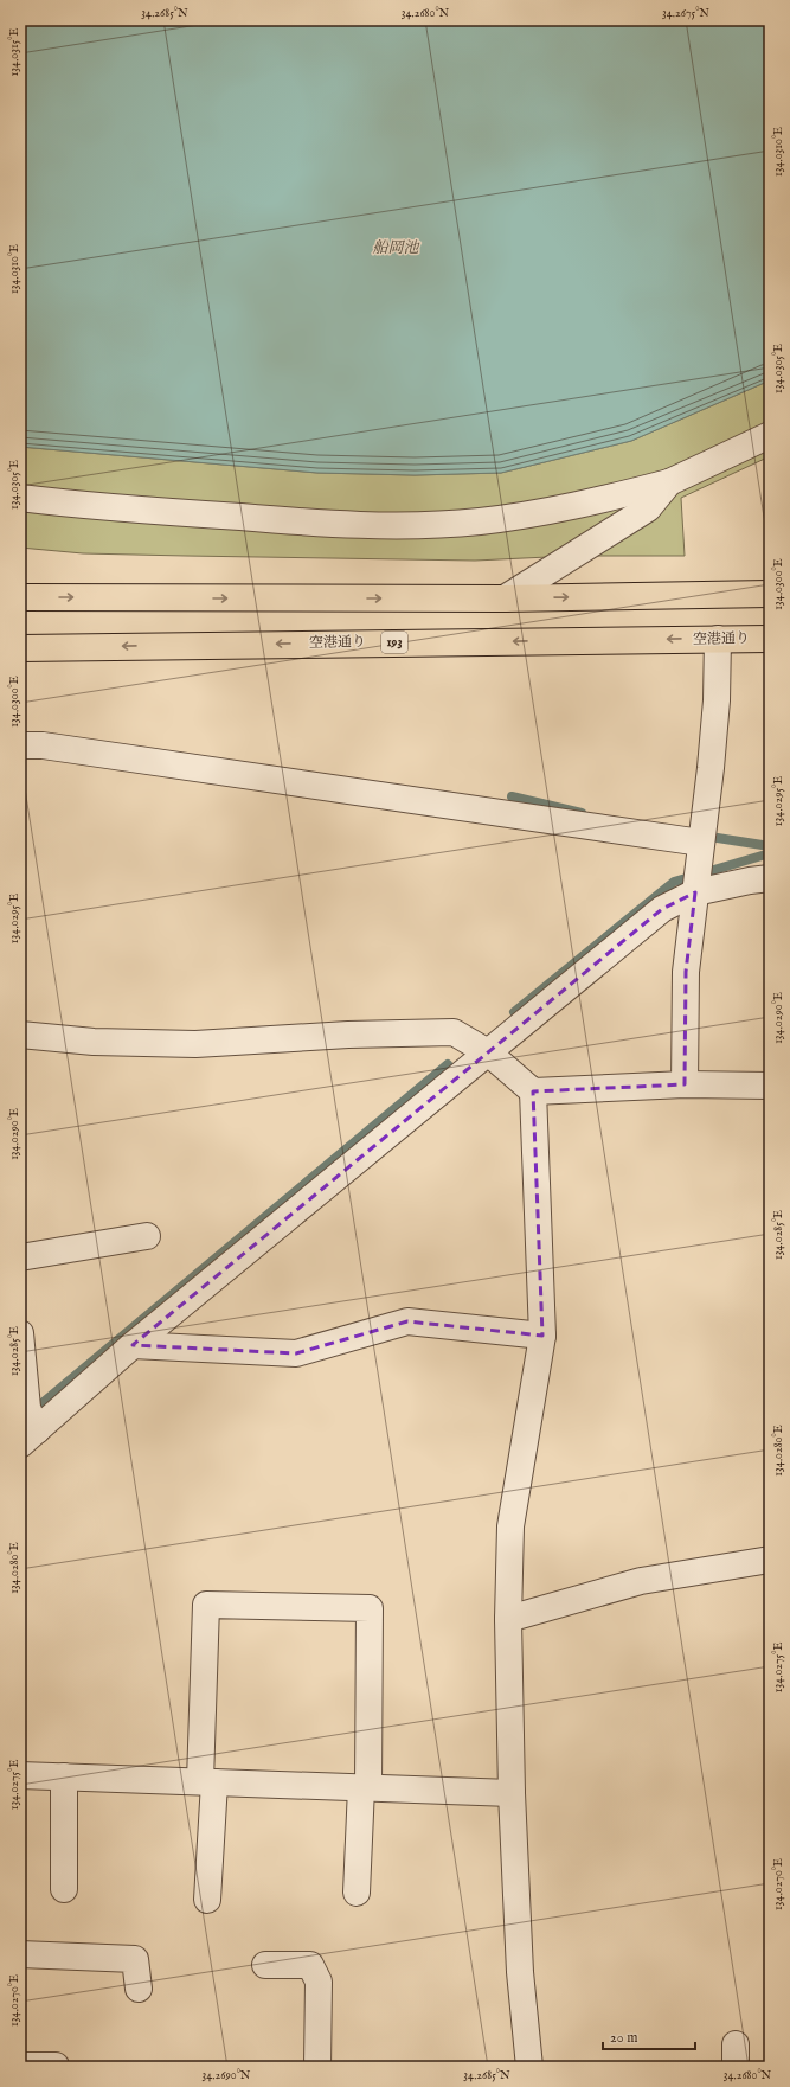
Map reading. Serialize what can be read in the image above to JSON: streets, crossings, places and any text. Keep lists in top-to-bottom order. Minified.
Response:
{"streets":{"highway":["空港通り","193"]},"water":["船岡池"],"scale_bar":"20 m","coordinates":["34.2685°N","34.2680°N","34.2675°N","134.0315°E","134.0310°E","134.0305°E","134.0300°E","134.0295°E","134.0290°E","134.0285°E","134.0280°E","134.0275°E","134.0270°E","34.2690°N"]}
